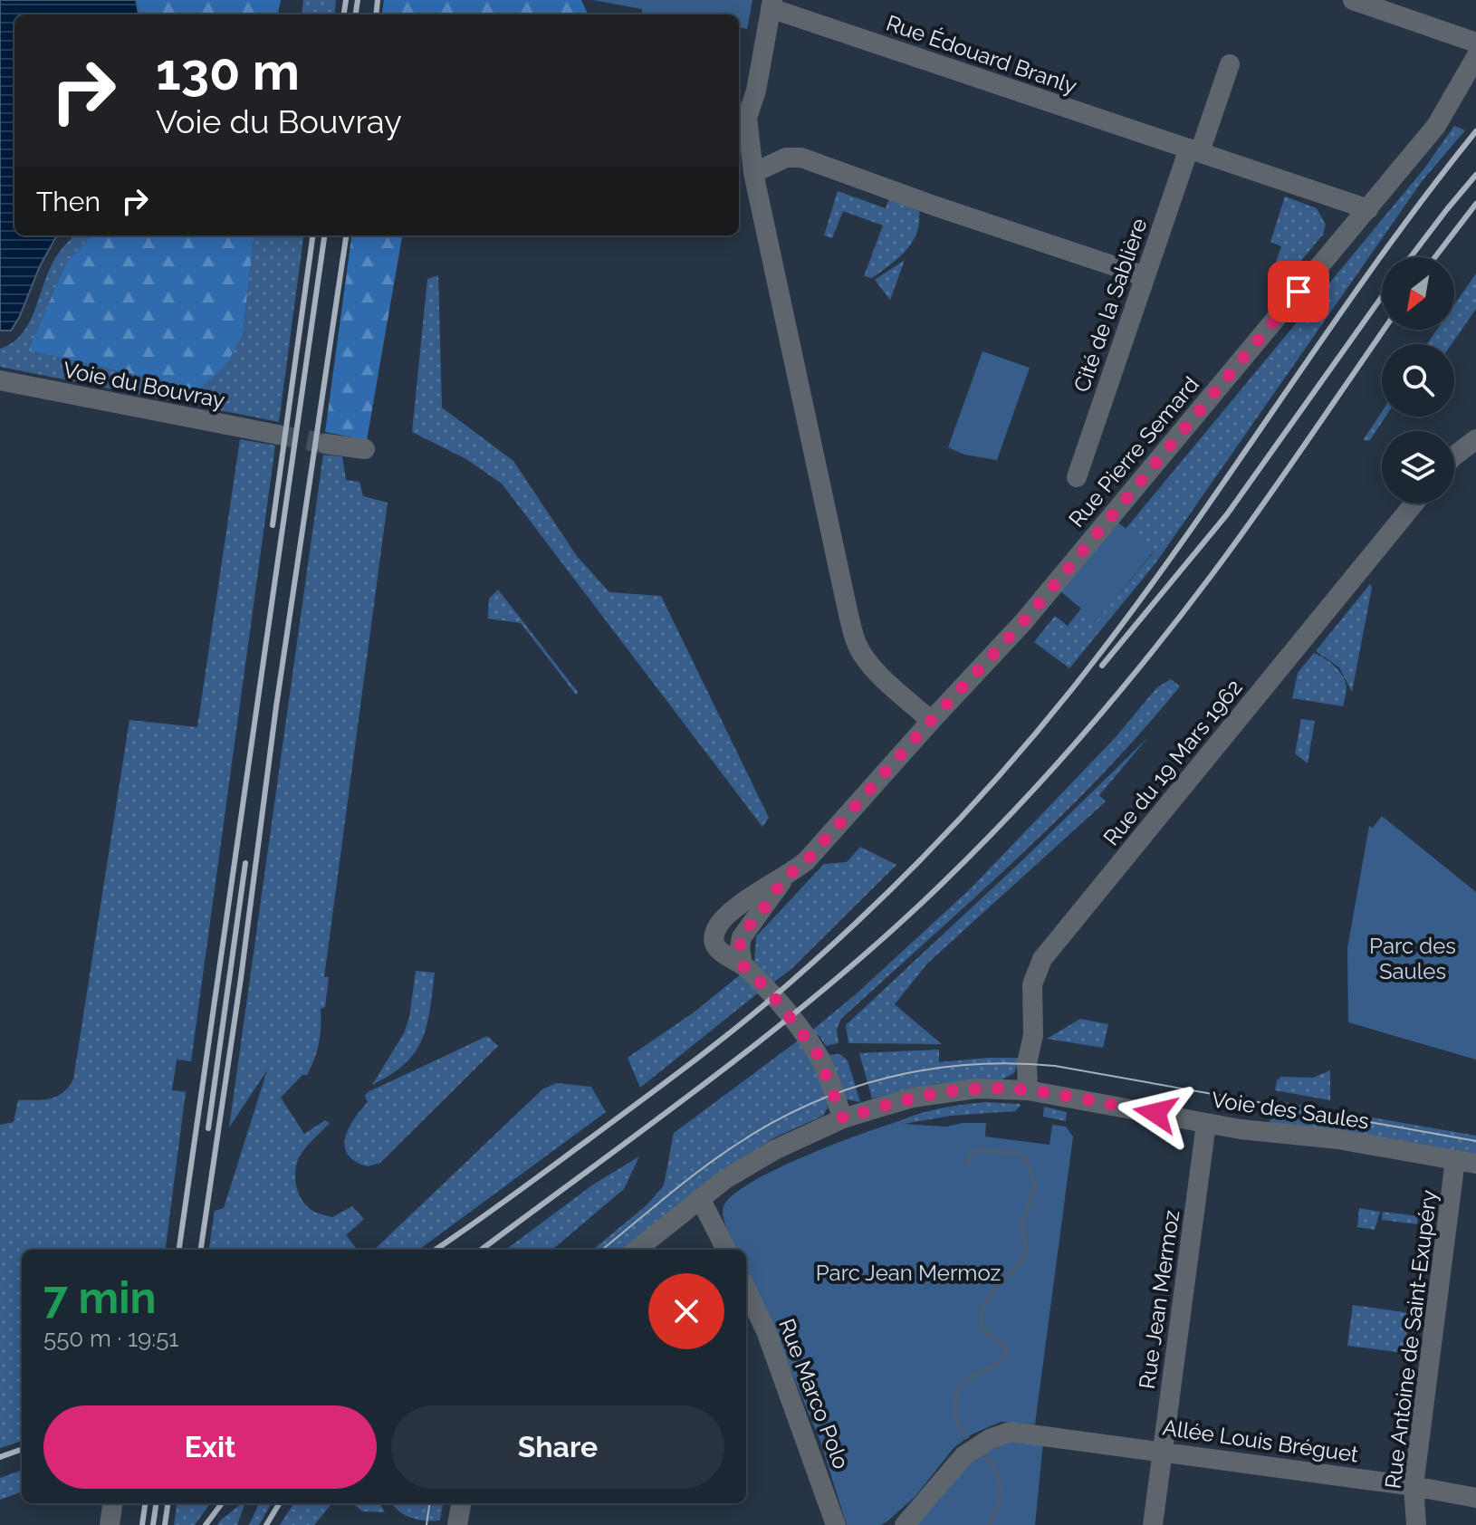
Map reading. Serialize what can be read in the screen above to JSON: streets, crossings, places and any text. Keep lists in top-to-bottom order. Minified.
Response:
{"streets":{"street":["Rue Édouard Branly","Cité de la Sablière","Voie du Bouvray","Rue Pierre Semard","Rue du 19 Mars 1962","Voie des Saules","Rue Jean Mermoz","Rue Antoine de Saint-Exupéry","Rue Marco Polo","Allée Louis Bréguet"]},"crossings":[["Rue Édouard Branly","Cité de la Sablière"],["Rue Pierre Semard","Voie des Saules"],["Rue du 19 Mars 1962","Voie des Saules"],["Voie des Saules","Rue Jean Mermoz"],["Voie des Saules","Rue Antoine de Saint-Exupéry"],["Rue Jean Mermoz","Allée Louis Bréguet"],["Rue Antoine de Saint-Exupéry","Allée Louis Bréguet"]],"parks":["Parc des Saules","Parc Jean Mermoz"],"north":"bottom left","page":{"turn":["130 m","Voie du Bouvray"],"then":"Then","heading":["7 min","550 m · 19:51"],"buttons":["Exit","Share"]}}
